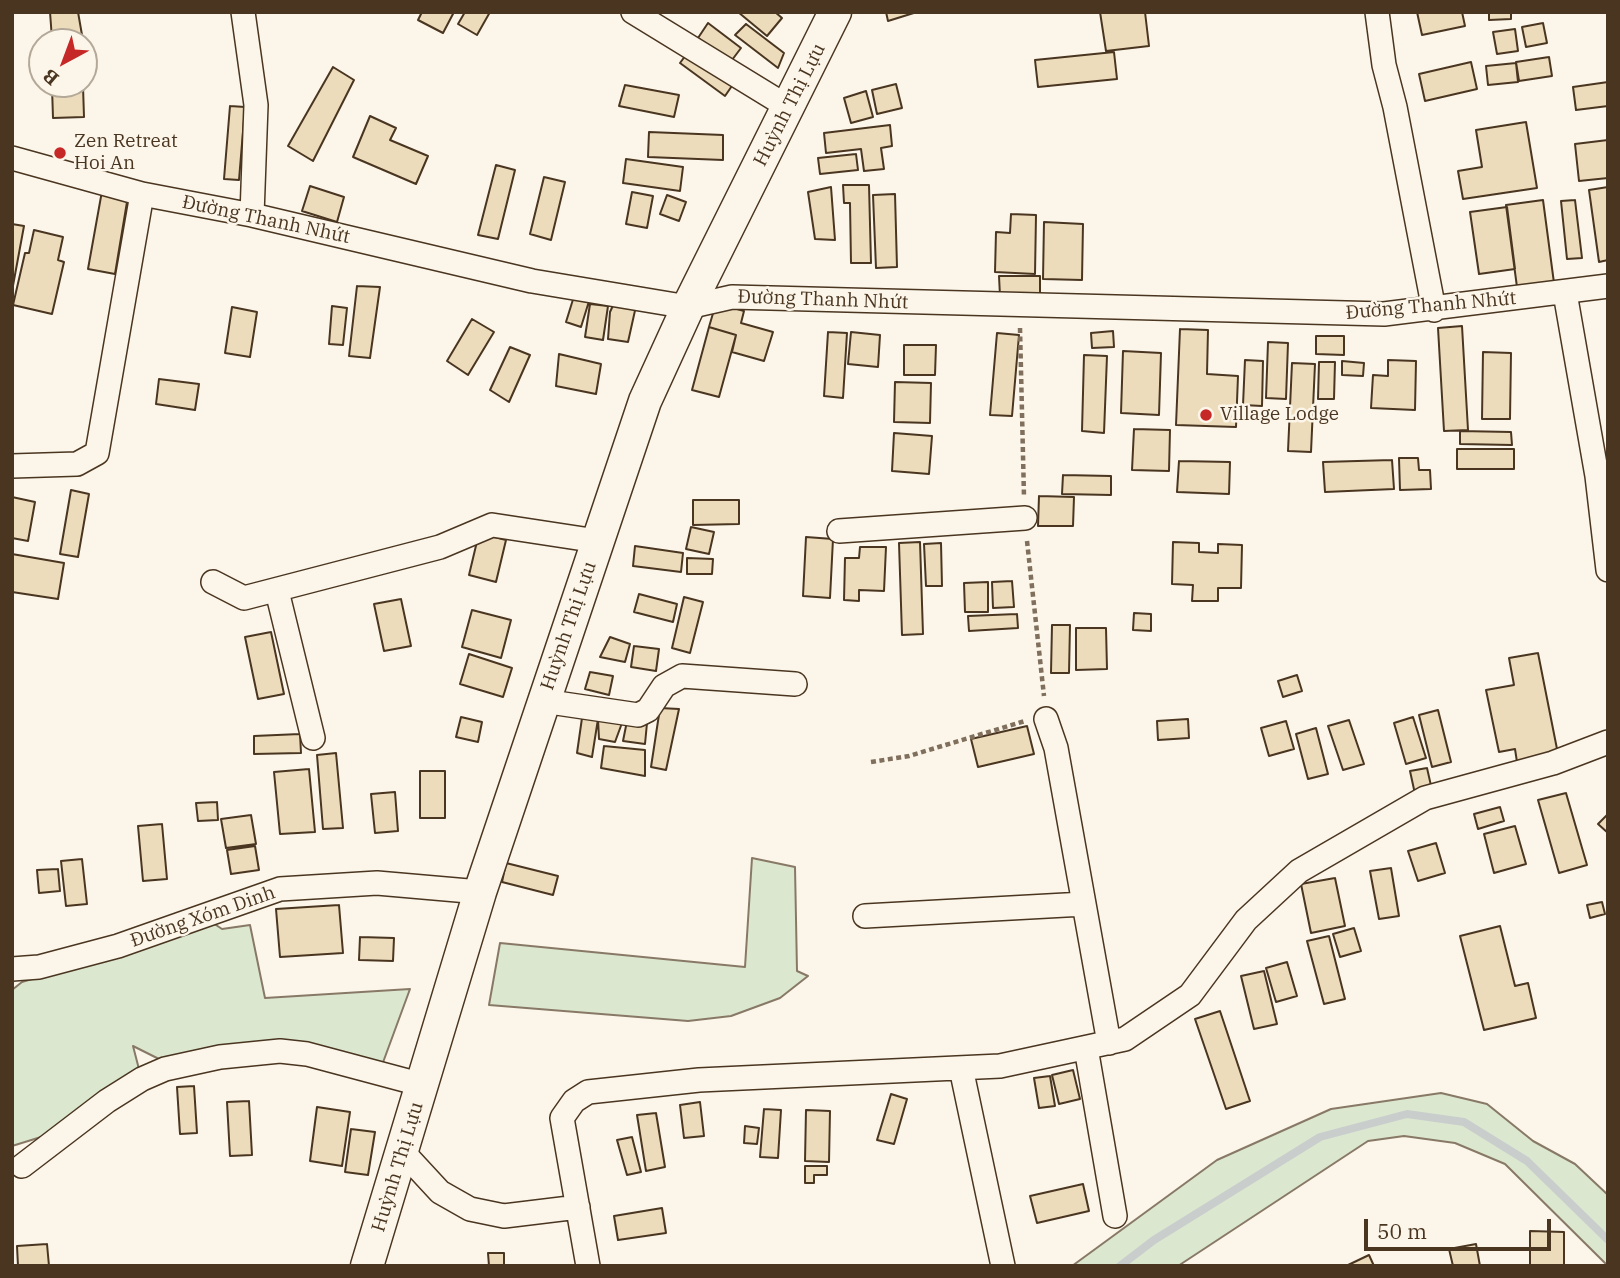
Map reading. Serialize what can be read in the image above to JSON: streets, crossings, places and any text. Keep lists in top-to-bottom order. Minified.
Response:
{"streets":{"street":["Huỳnh Thị Lựu","Đường Thanh Nhứt","Đường Xóm Dinh"]},"crossings":[["Huỳnh Thị Lựu","Đường Thanh Nhứt"],["Huỳnh Thị Lựu","Đường Xóm Dinh"]],"places":["Zen Retreat Hoi An","Village Lodge"],"scale_bar":"50 m","north":"bottom left"}
